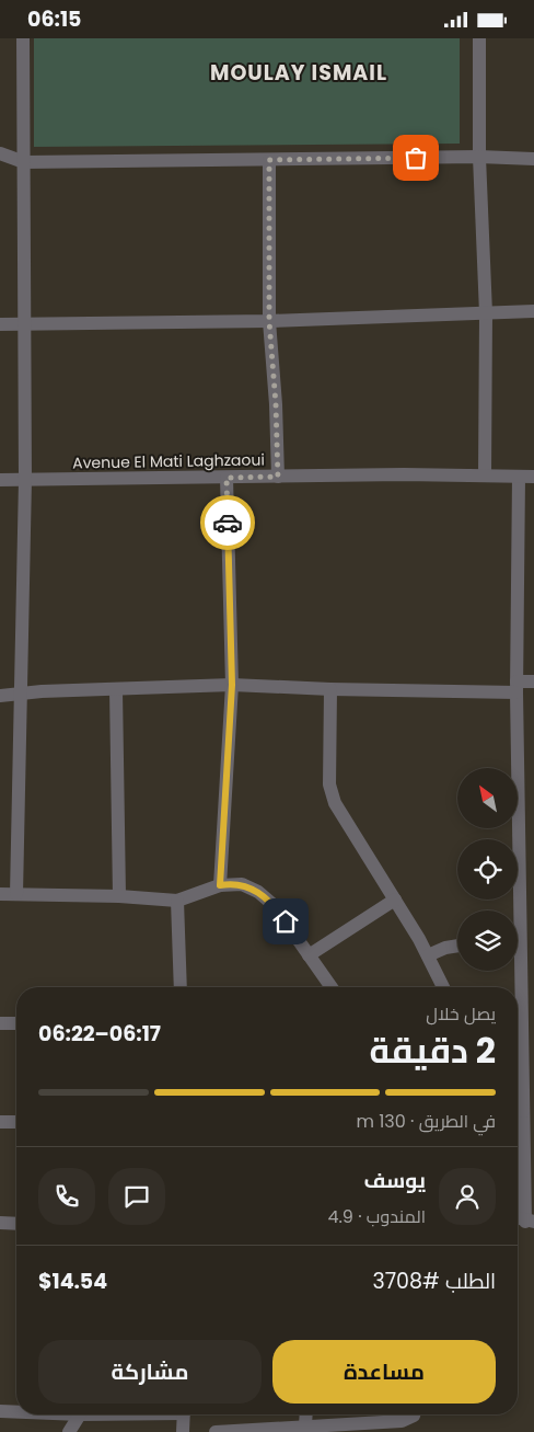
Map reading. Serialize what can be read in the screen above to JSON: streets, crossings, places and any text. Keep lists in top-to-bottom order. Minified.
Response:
{"streets":{"street":["Avenue El Mati Laghzaoui"]},"districts":["MOULAY ISMAIL"],"north":"top left","page":{"status":"06:15","heading":["2 دقيقة","يصل خلال","06:17–06:22"],"panel":["يوسف","المندوب · 4.9","الطلب #3708","$14.54"],"bar":"في الطريق · 130 m","buttons":["مساعدة","مشاركة"]}}
